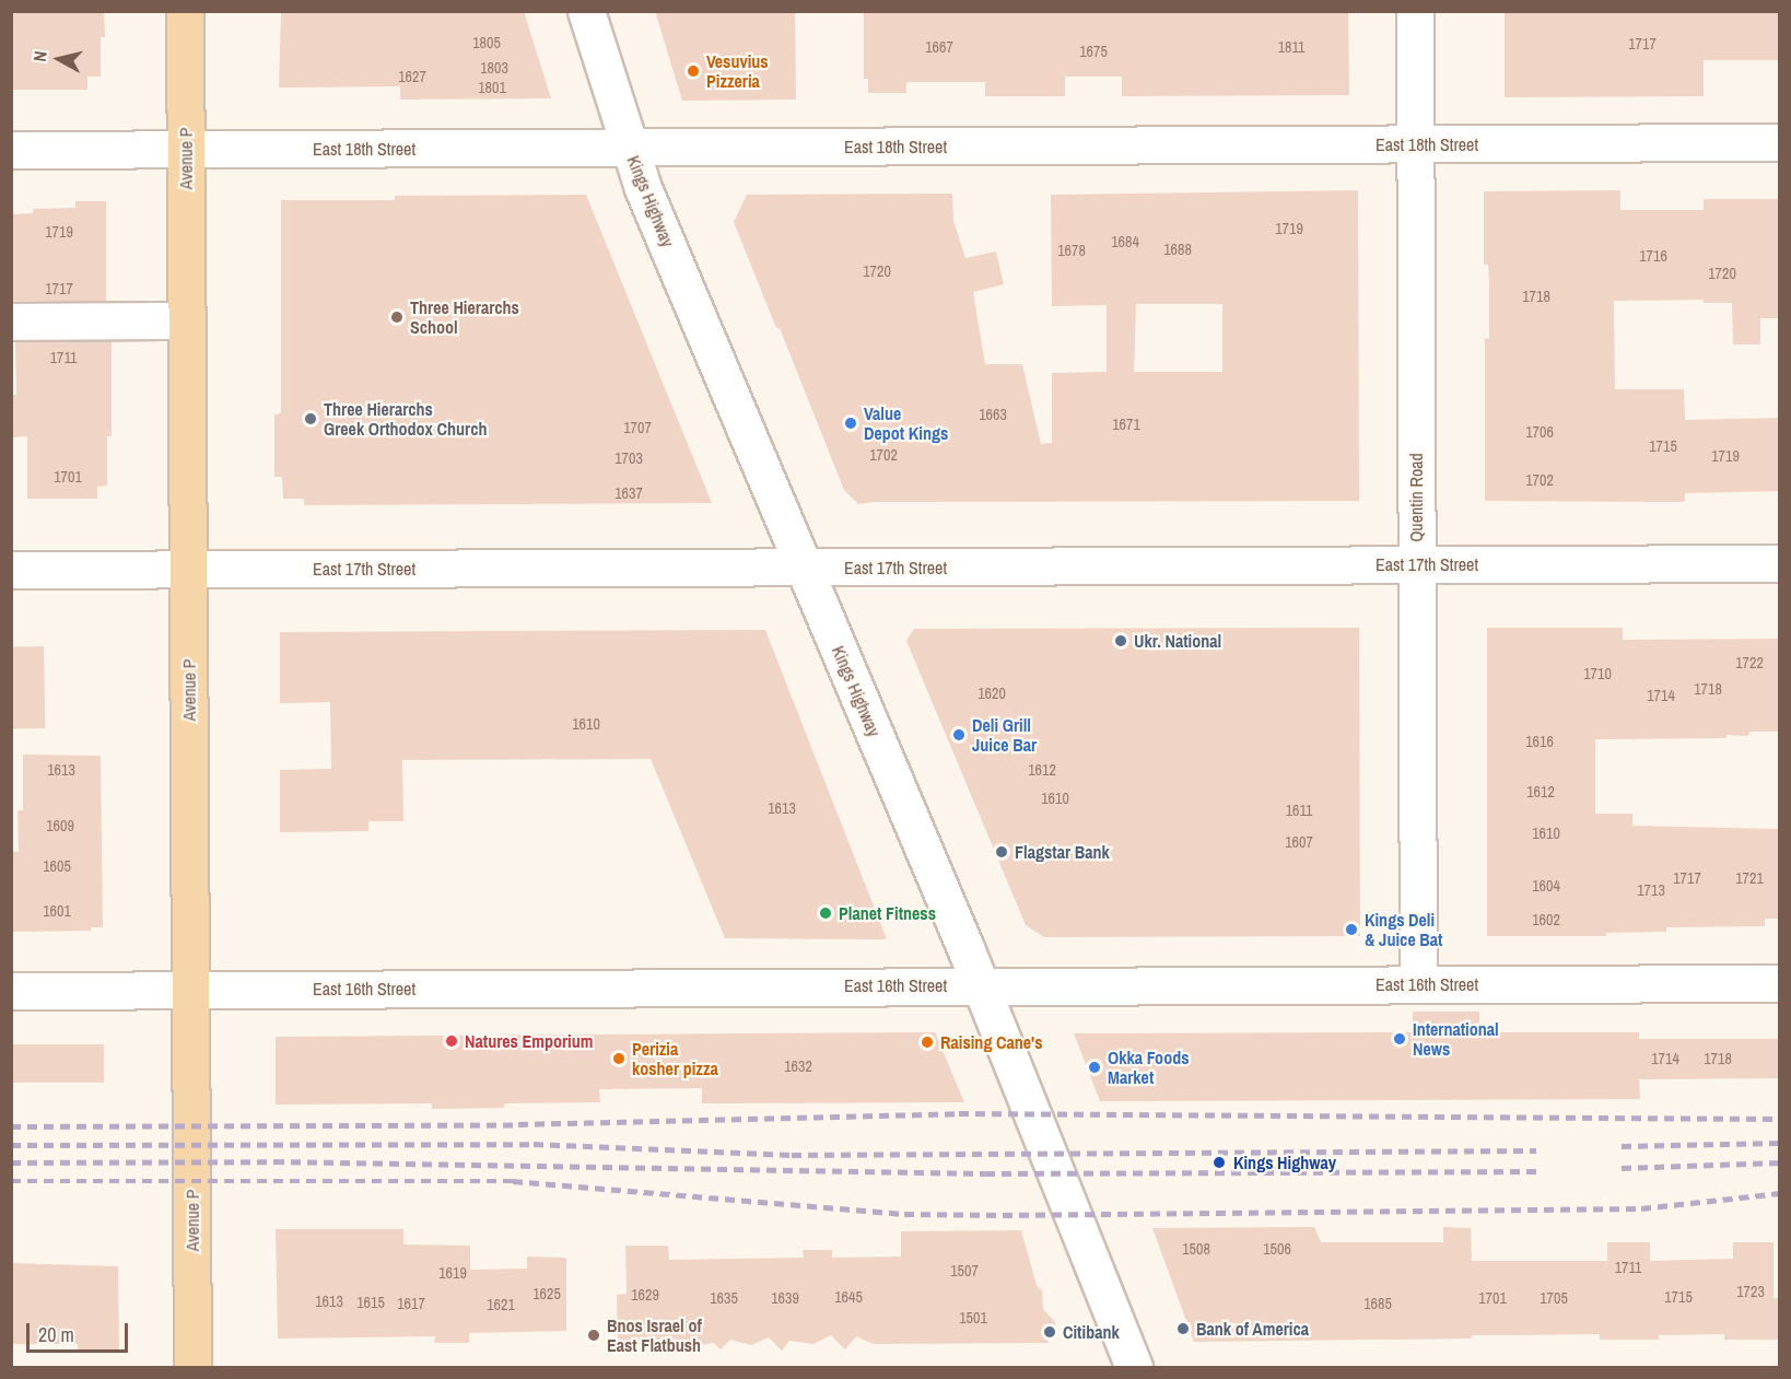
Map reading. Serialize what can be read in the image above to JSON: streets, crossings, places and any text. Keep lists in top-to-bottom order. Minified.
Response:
{"streets":{"main road":["Avenue P"],"street":["East 18th Street","Kings Highway","Quentin Road","East 17th Street","East 16th Street"]},"crossings":[["East 18th Street","Avenue P"],["East 18th Street","Kings Highway"],["East 18th Street","Quentin Road"],["Avenue P","East 17th Street"],["Avenue P","East 16th Street"],["Kings Highway","East 17th Street"],["Kings Highway","East 16th Street"],["Quentin Road","East 17th Street"],["Quentin Road","East 16th Street"]],"places":["Vesuvius Pizzeria","Three Hierarchs School","Three Hierarchs Greek Orthodox Church","Value Depot Kings","Ukr. National","Deli Grill Juice Bar","Flagstar Bank","Planet Fitness","Kings Deli & Juice Bat","International News","Natures Emporium","Raising Cane's","Perizia kosher pizza","Okka Foods Market","Kings Highway","Bank of America","Citibank","Bnos Israel of East Flatbush"],"house_numbers":["1805","1717","1667","1811","1675","1803","1627","1801","1719","1719","1684","1688","1678","1716","1720","1720","1717","1718","1711","1663","1671","1707","1706","1715","1702","1719","1703","1701","1702","1637","1722","1710","1718","1620","1714","1610","1616","1613","1612","1612","1610","1613","1611","1609","1610","1607","1605","1717","1721","1604","1713","1601","1602","1714","1718","1632","1508","1506","1711","1507","1619","1723","1625","1629","1645","1715","1635","1639","1701","1705","1613","1615","1617","1685","1621","1501"],"scale_bar":"20 m","north":"left"}
